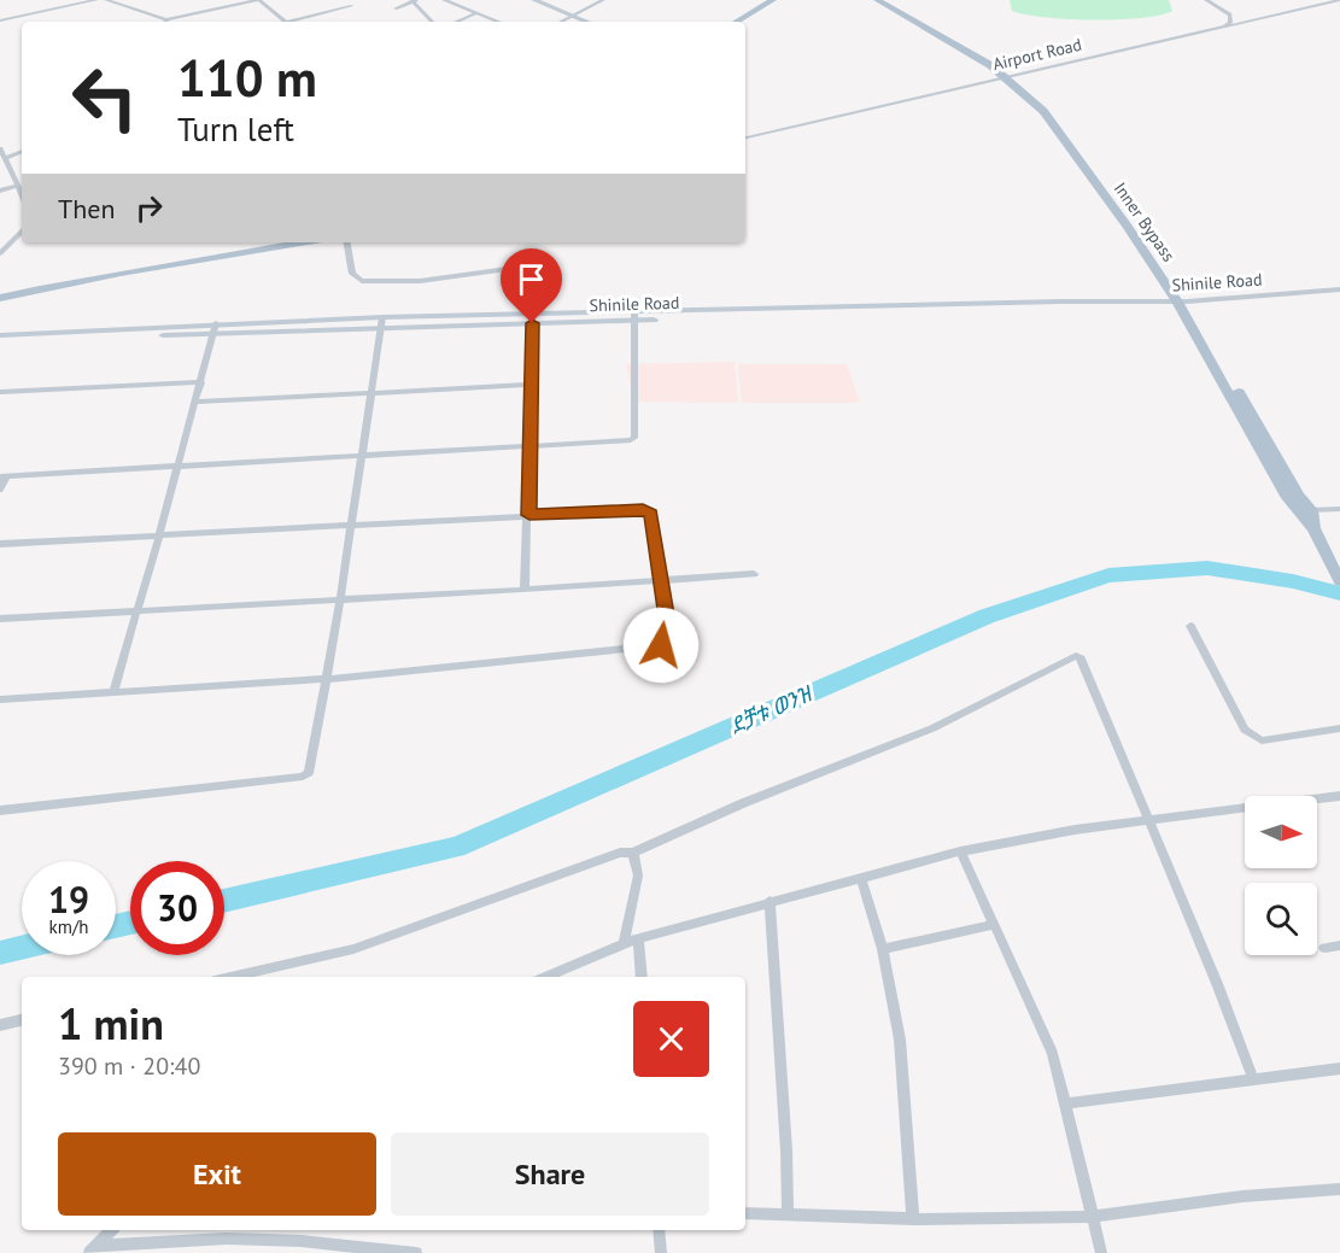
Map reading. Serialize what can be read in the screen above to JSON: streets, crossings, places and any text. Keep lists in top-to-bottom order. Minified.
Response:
{"streets":{"main road":["Inner Bypass"],"street":["Airport Road","Shinile Road"]},"crossings":[["Airport Road","Inner Bypass"],["Inner Bypass","Shinile Road"]],"water":["ደቻቱ ወንዝ"],"north":"right","page":{"turn":["110 m","Turn left"],"then":"Then","speed":"19 km/h","limit":"30","heading":["1 min","390 m · 20:40"],"buttons":["Exit","Share"]}}
